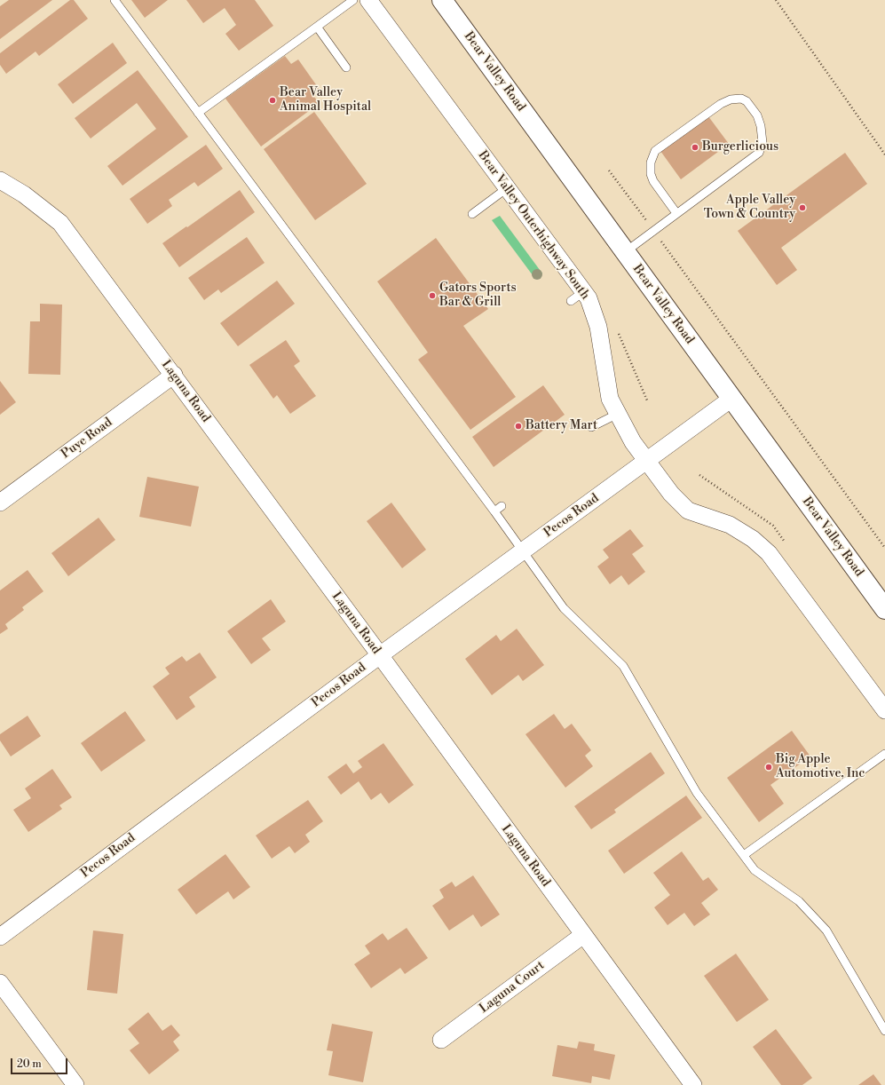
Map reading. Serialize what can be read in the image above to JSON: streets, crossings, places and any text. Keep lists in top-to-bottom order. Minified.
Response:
{"streets":{"main road":["Bear Valley Road"],"street":["Bear Valley Outerhighway South","Laguna Road","Puye Road","Pecos Road","Laguna Court"]},"crossings":[["Bear Valley Road","Pecos Road"],["Bear Valley Outerhighway South","Pecos Road"],["Laguna Road","Puye Road"],["Laguna Road","Pecos Road"],["Laguna Road","Laguna Court"]],"places":["Bear Valley Animal Hospital","Burgerlicious","Apple Valley Town & Country","Gators Sports Bar & Grill","Battery Mart","Big Apple Automotive, Inc"],"scale_bar":"20 m"}
